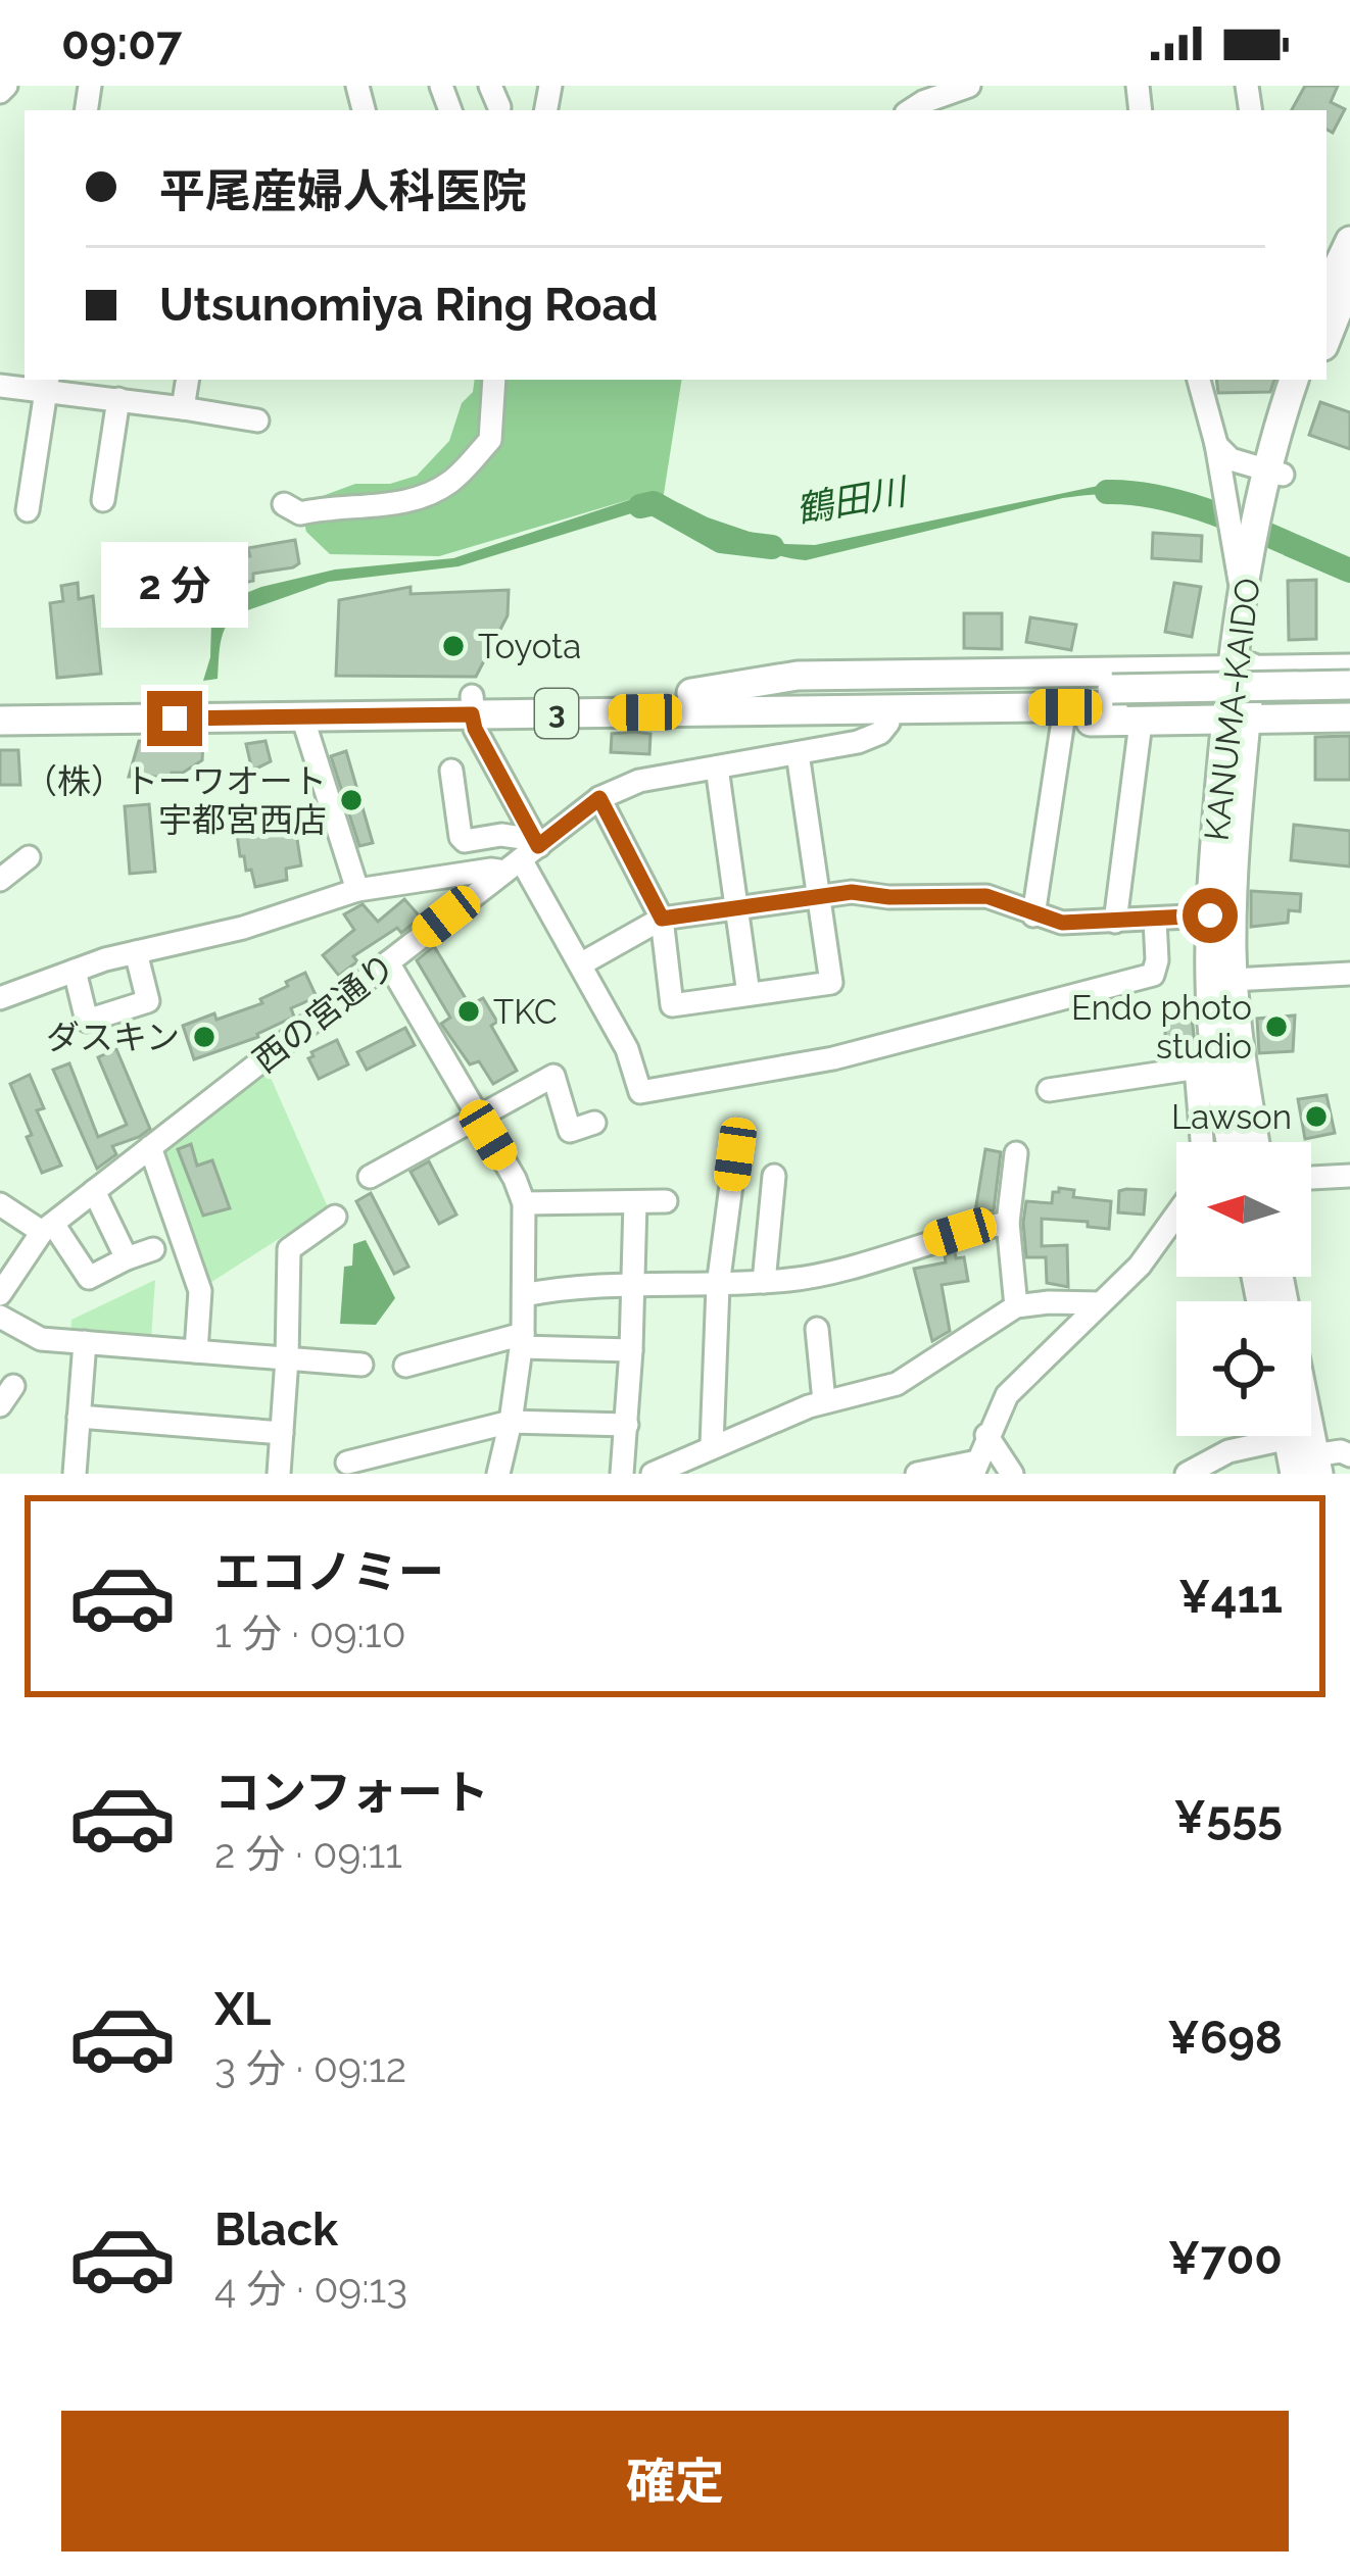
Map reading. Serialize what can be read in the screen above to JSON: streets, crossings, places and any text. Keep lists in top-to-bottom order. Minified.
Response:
{"streets":{"main road":["KANUMA-KAIDO","3"],"street":["西の宮通り"]},"crossings":[["KANUMA-KAIDO","3"],["3","西の宮通り"]],"water":["鶴田川"],"places":["Toyota","（株）トーワオート 宇都宮西店","TKC","Endo photo studio","ダスキン","Lawson"],"north":"left","page":{"status":"09:07","banner":["平尾産婦人科医院","Utsunomiya Ring Road"],"bubble":"2 分","list":[{"name":"エコノミー","note":"1 分 · 09:10","value":"¥411"},{"name":"コンフォート","note":"2 分 · 09:11","value":"¥555"},{"name":"XL","note":"3 分 · 09:12","value":"¥698"},{"name":"Black","note":"4 分 · 09:13","value":"¥700"}],"buttons":"確定"}}
